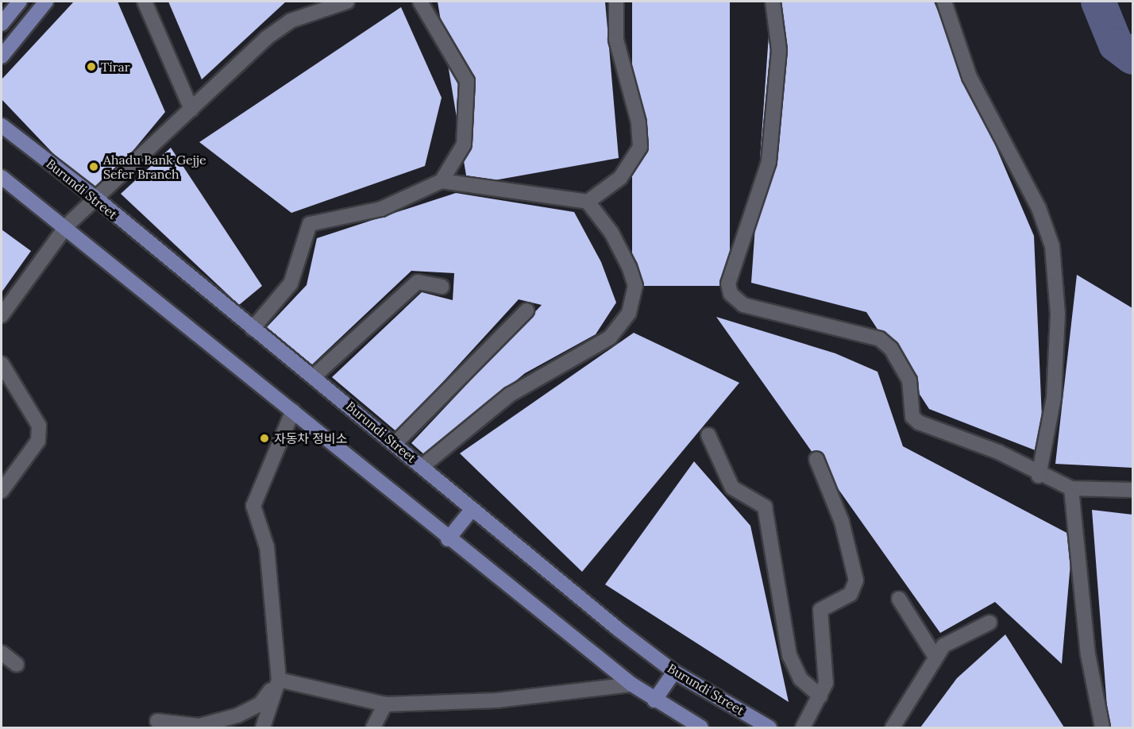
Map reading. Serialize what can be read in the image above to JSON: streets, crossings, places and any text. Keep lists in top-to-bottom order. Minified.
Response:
{"streets":{"main road":["Burundi Street"]},"places":["Tirar","Ahadu Bank Gejje Sefer Branch","자동차 정비소"]}
